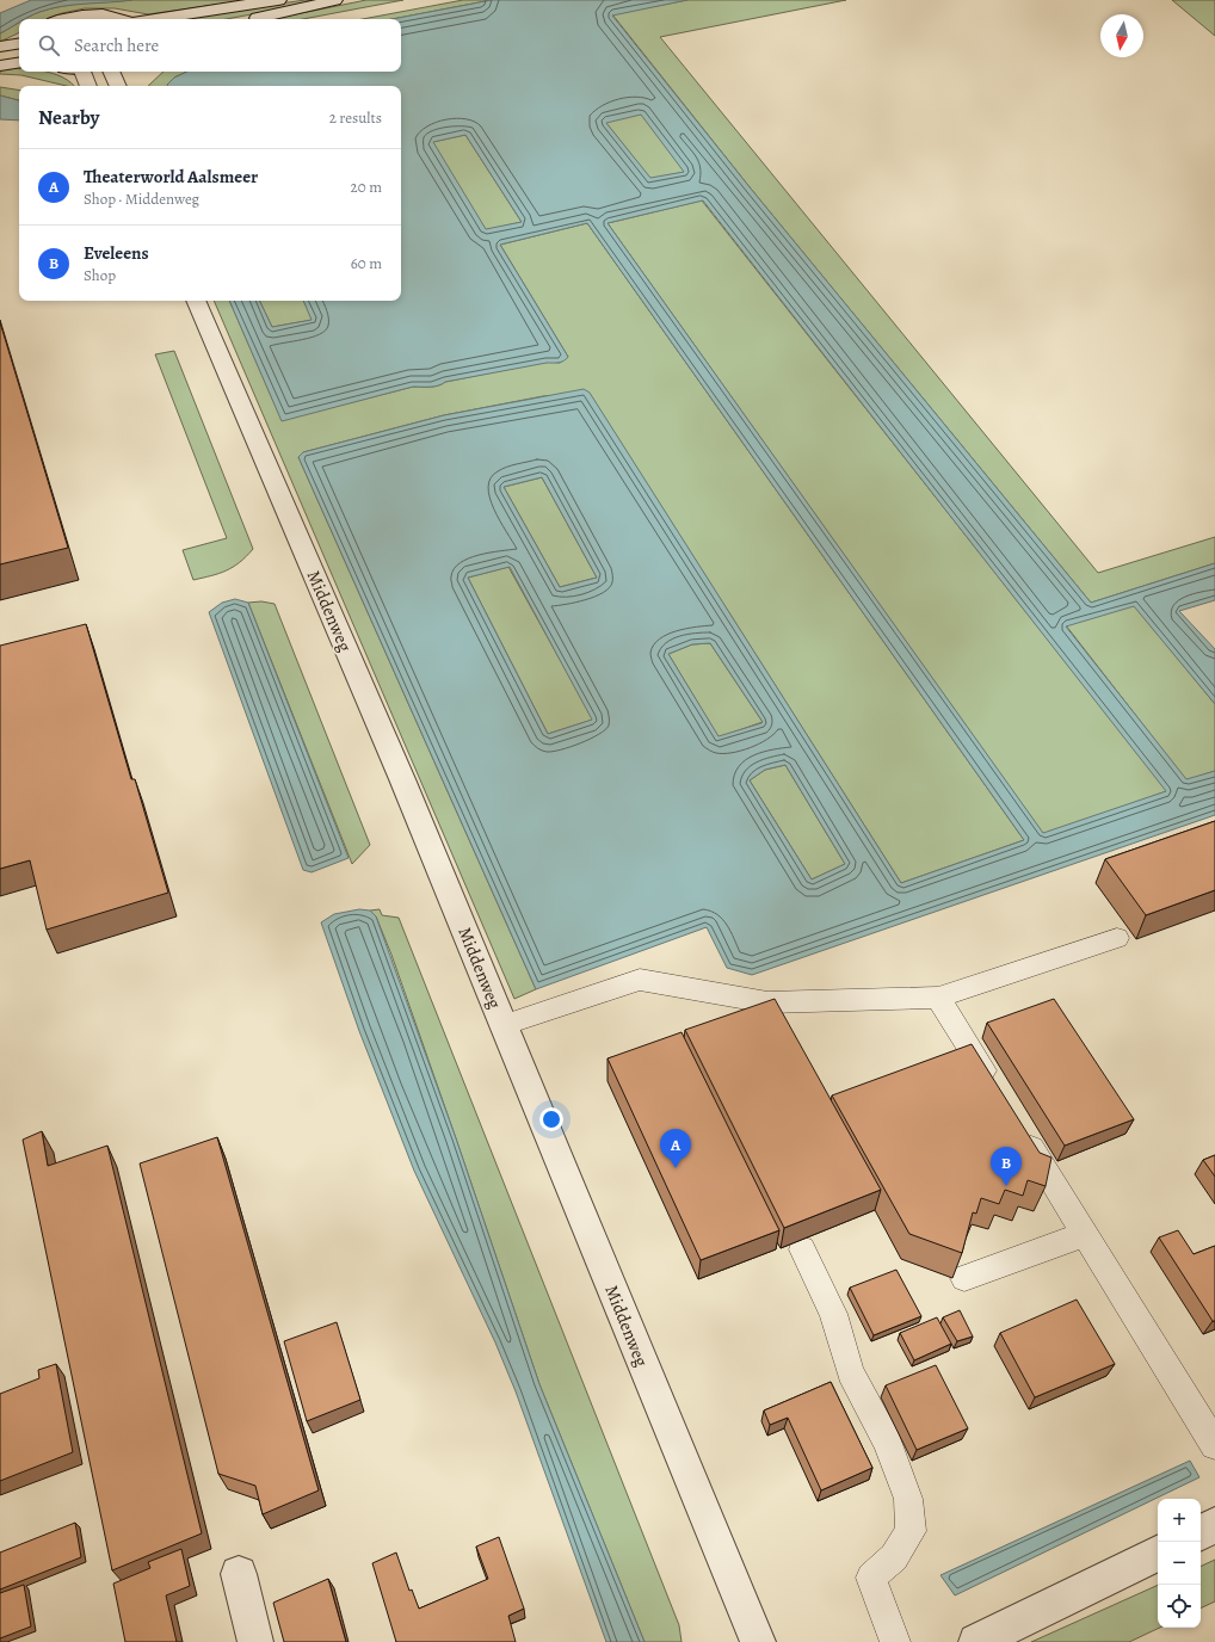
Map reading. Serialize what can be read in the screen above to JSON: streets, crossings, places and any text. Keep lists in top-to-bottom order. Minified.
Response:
{"streets":{"street":["Middenweg"]},"north":"bottom","page":{"search":"Search here","heading":["Nearby","2 results"],"list":[{"mark":"A","name":"Theaterworld Aalsmeer","note":"Shop · Middenweg","value":"20 m"},{"mark":"B","name":"Eveleens","note":"Shop","value":"60 m"}],"pins":["A","B"],"map_buttons":["+","−"]}}
